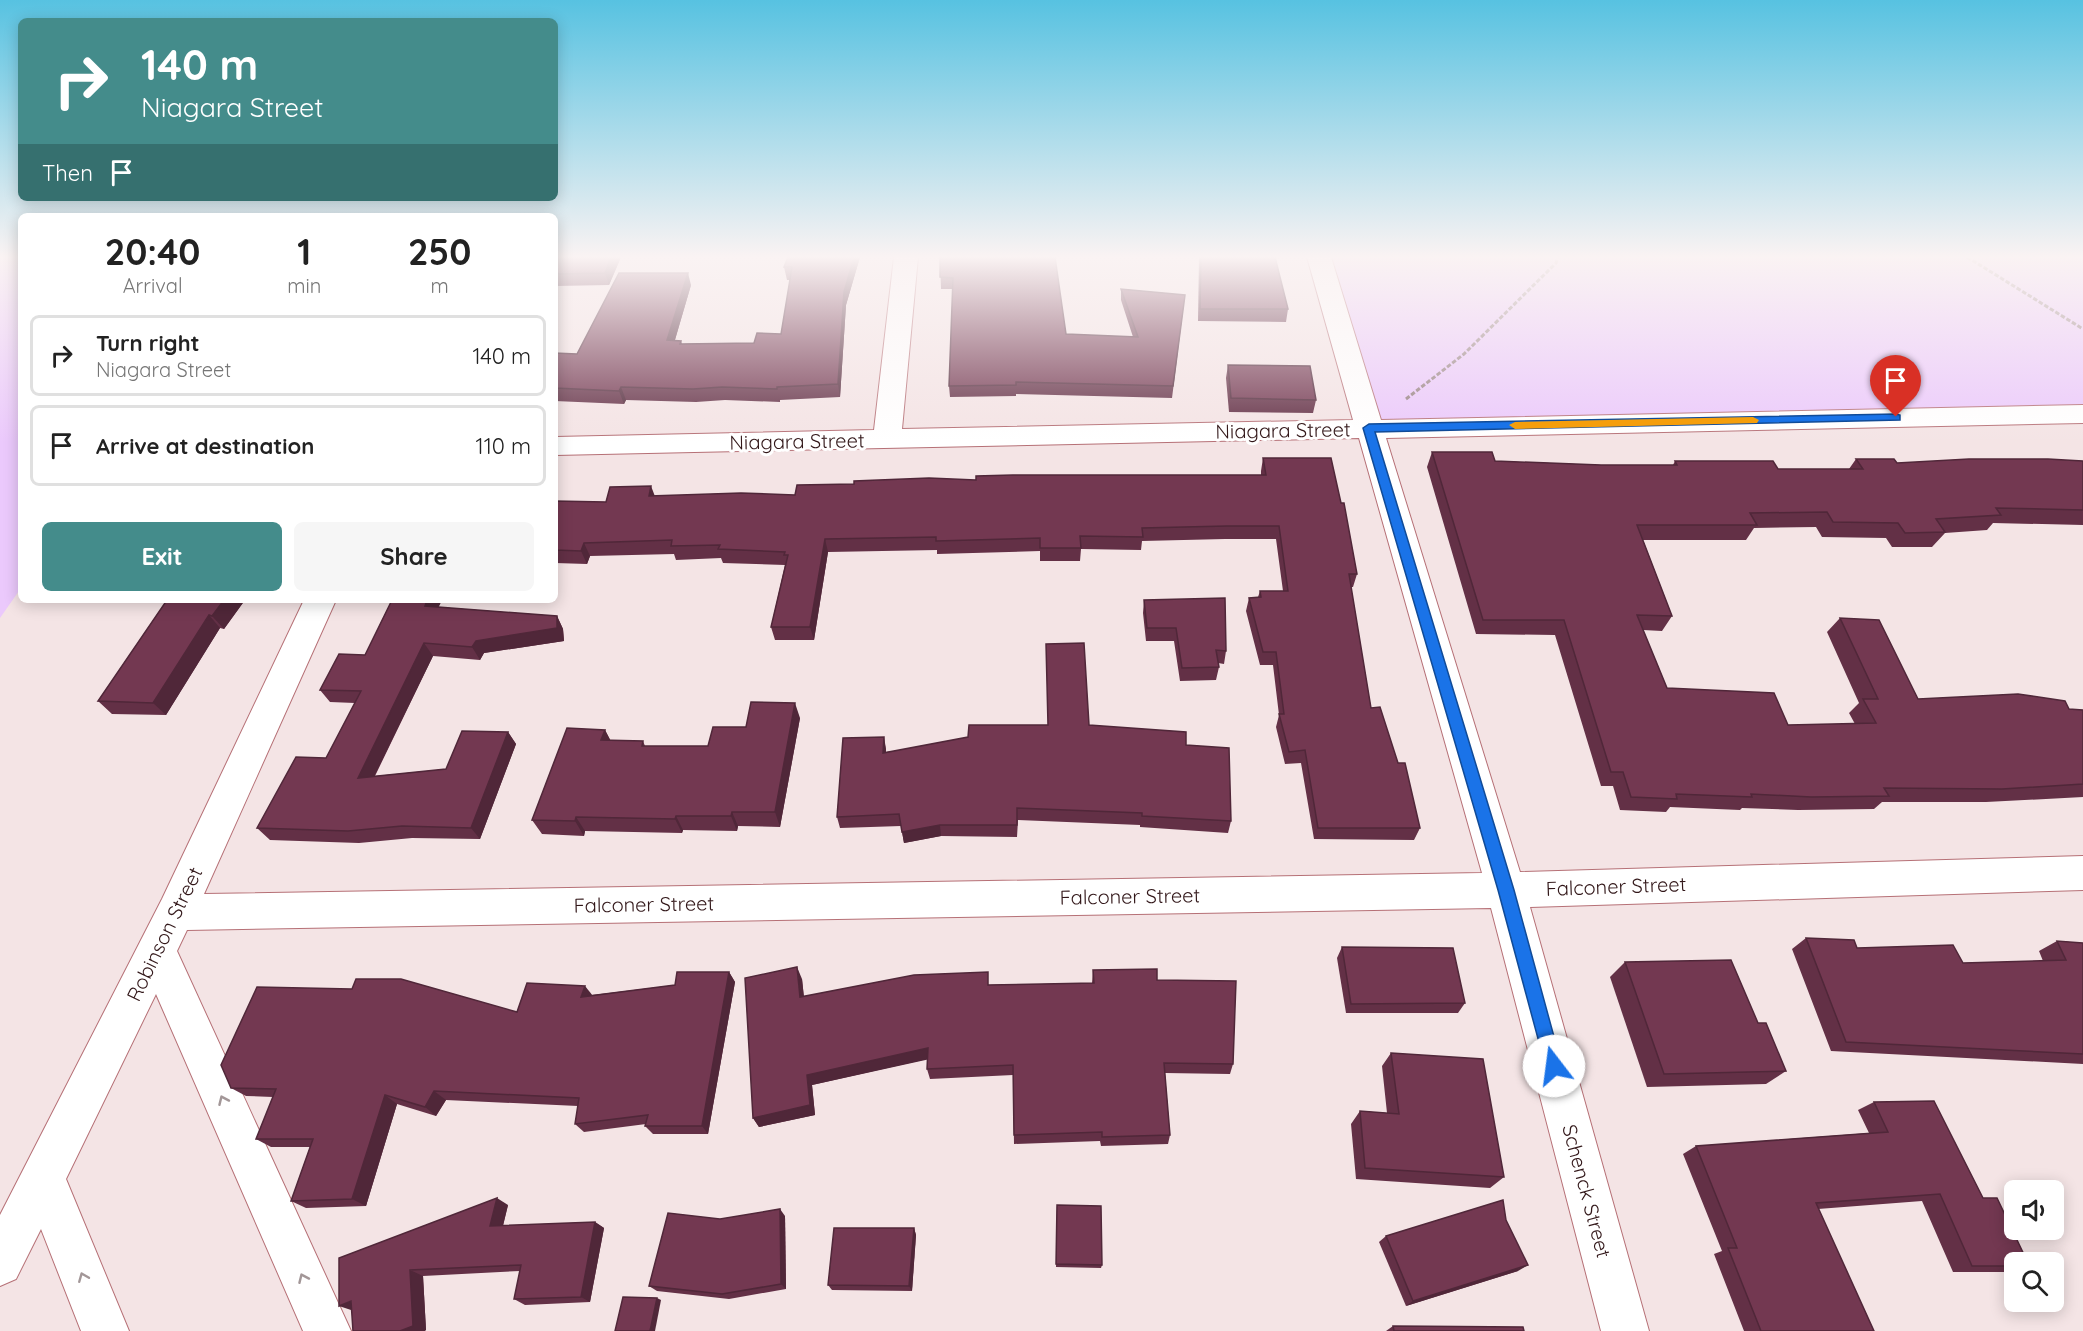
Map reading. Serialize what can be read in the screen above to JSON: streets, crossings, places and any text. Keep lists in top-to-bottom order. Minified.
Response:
{"streets":{"street":["Niagara Street","Falconer Street","Robinson Street","Schenck Street"]},"crossings":[["Niagara Street","Schenck Street"],["Falconer Street","Robinson Street"],["Falconer Street","Schenck Street"]],"page":{"turn":["140 m","Niagara Street"],"then":"Then","eta":["20:40","Arrival","1","min","250","m"],"list":[{"name":"Turn right","note":"Niagara Street","value":"140 m"},{"name":"Arrive at destination","value":"110 m"}],"buttons":["Exit","Share"]}}
